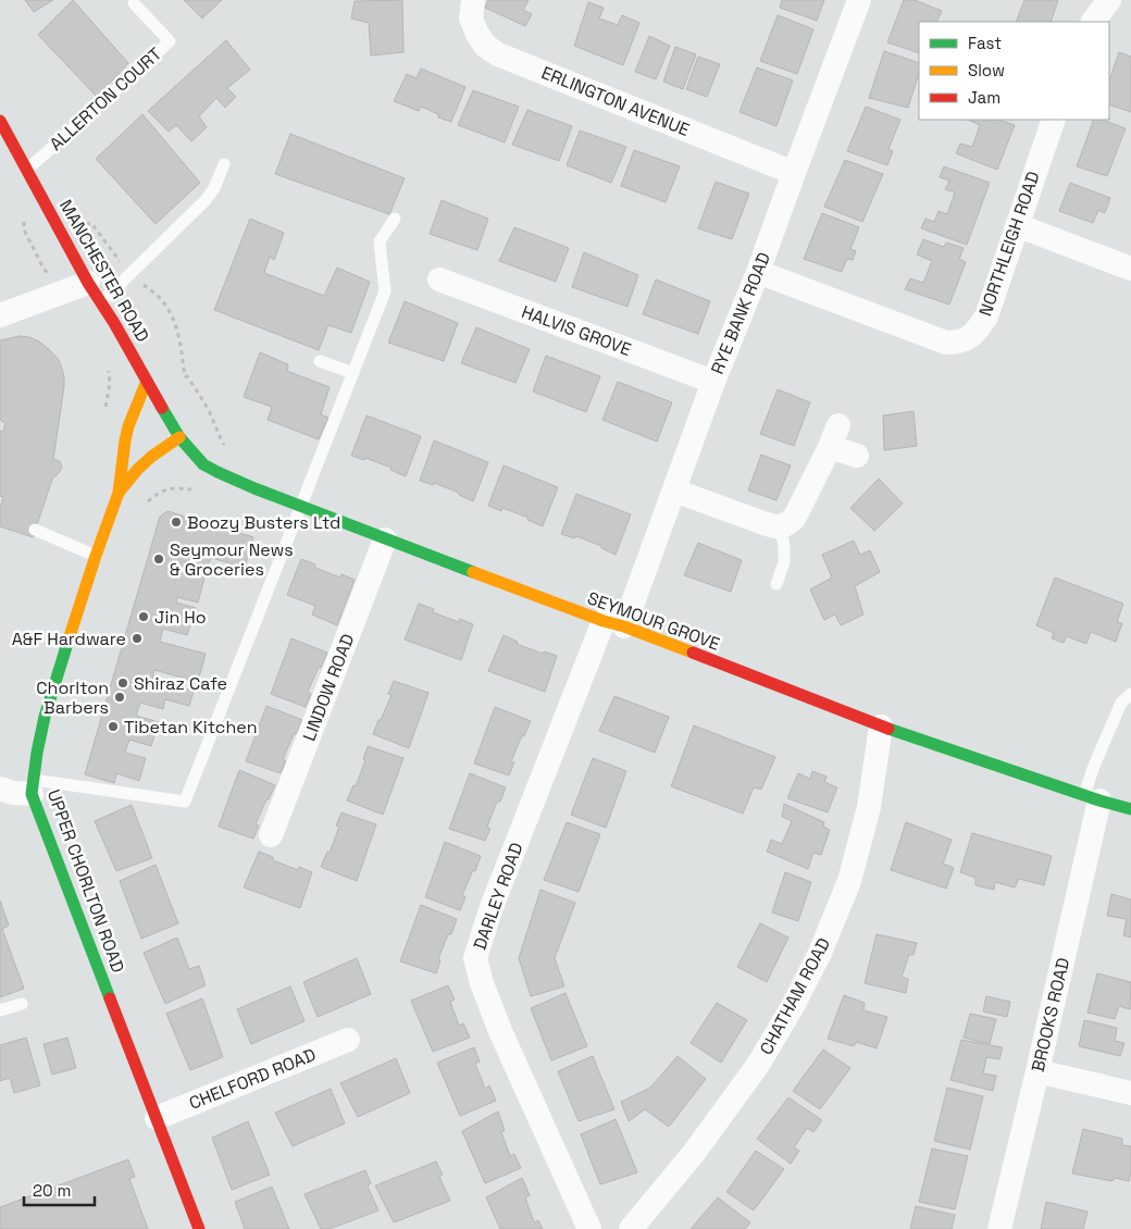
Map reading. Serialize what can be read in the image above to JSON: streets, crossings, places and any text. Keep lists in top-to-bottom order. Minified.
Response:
{"streets":{"main road":["MANCHESTER ROAD","SEYMOUR GROVE","UPPER CHORLTON ROAD"],"street":["ERLINGTON AVENUE","NORTHLEIGH ROAD","RYE BANK ROAD","HALVIS GROVE","LINDOW ROAD","DARLEY ROAD","CHATHAM ROAD","BROOKS ROAD","CHELFORD ROAD"],"lane":["ALLERTON COURT"]},"crossings":[["ALLERTON COURT","MANCHESTER ROAD"],["ERLINGTON AVENUE","RYE BANK ROAD"],["NORTHLEIGH ROAD","RYE BANK ROAD"],["MANCHESTER ROAD","SEYMOUR GROVE"],["MANCHESTER ROAD","UPPER CHORLTON ROAD"],["RYE BANK ROAD","HALVIS GROVE"],["RYE BANK ROAD","SEYMOUR GROVE"],["RYE BANK ROAD","DARLEY ROAD"],["SEYMOUR GROVE","LINDOW ROAD"],["SEYMOUR GROVE","UPPER CHORLTON ROAD"],["SEYMOUR GROVE","DARLEY ROAD"],["SEYMOUR GROVE","CHATHAM ROAD"],["SEYMOUR GROVE","BROOKS ROAD"],["UPPER CHORLTON ROAD","CHELFORD ROAD"]],"places":["Boozy Busters Ltd","Seymour News & Groceries","Jin Ho","A&F Hardware","Shiraz Cafe","Chorlton Barbers","Tibetan Kitchen"],"legend":["Fast","Slow","Jam"],"scale_bar":"20 m"}
